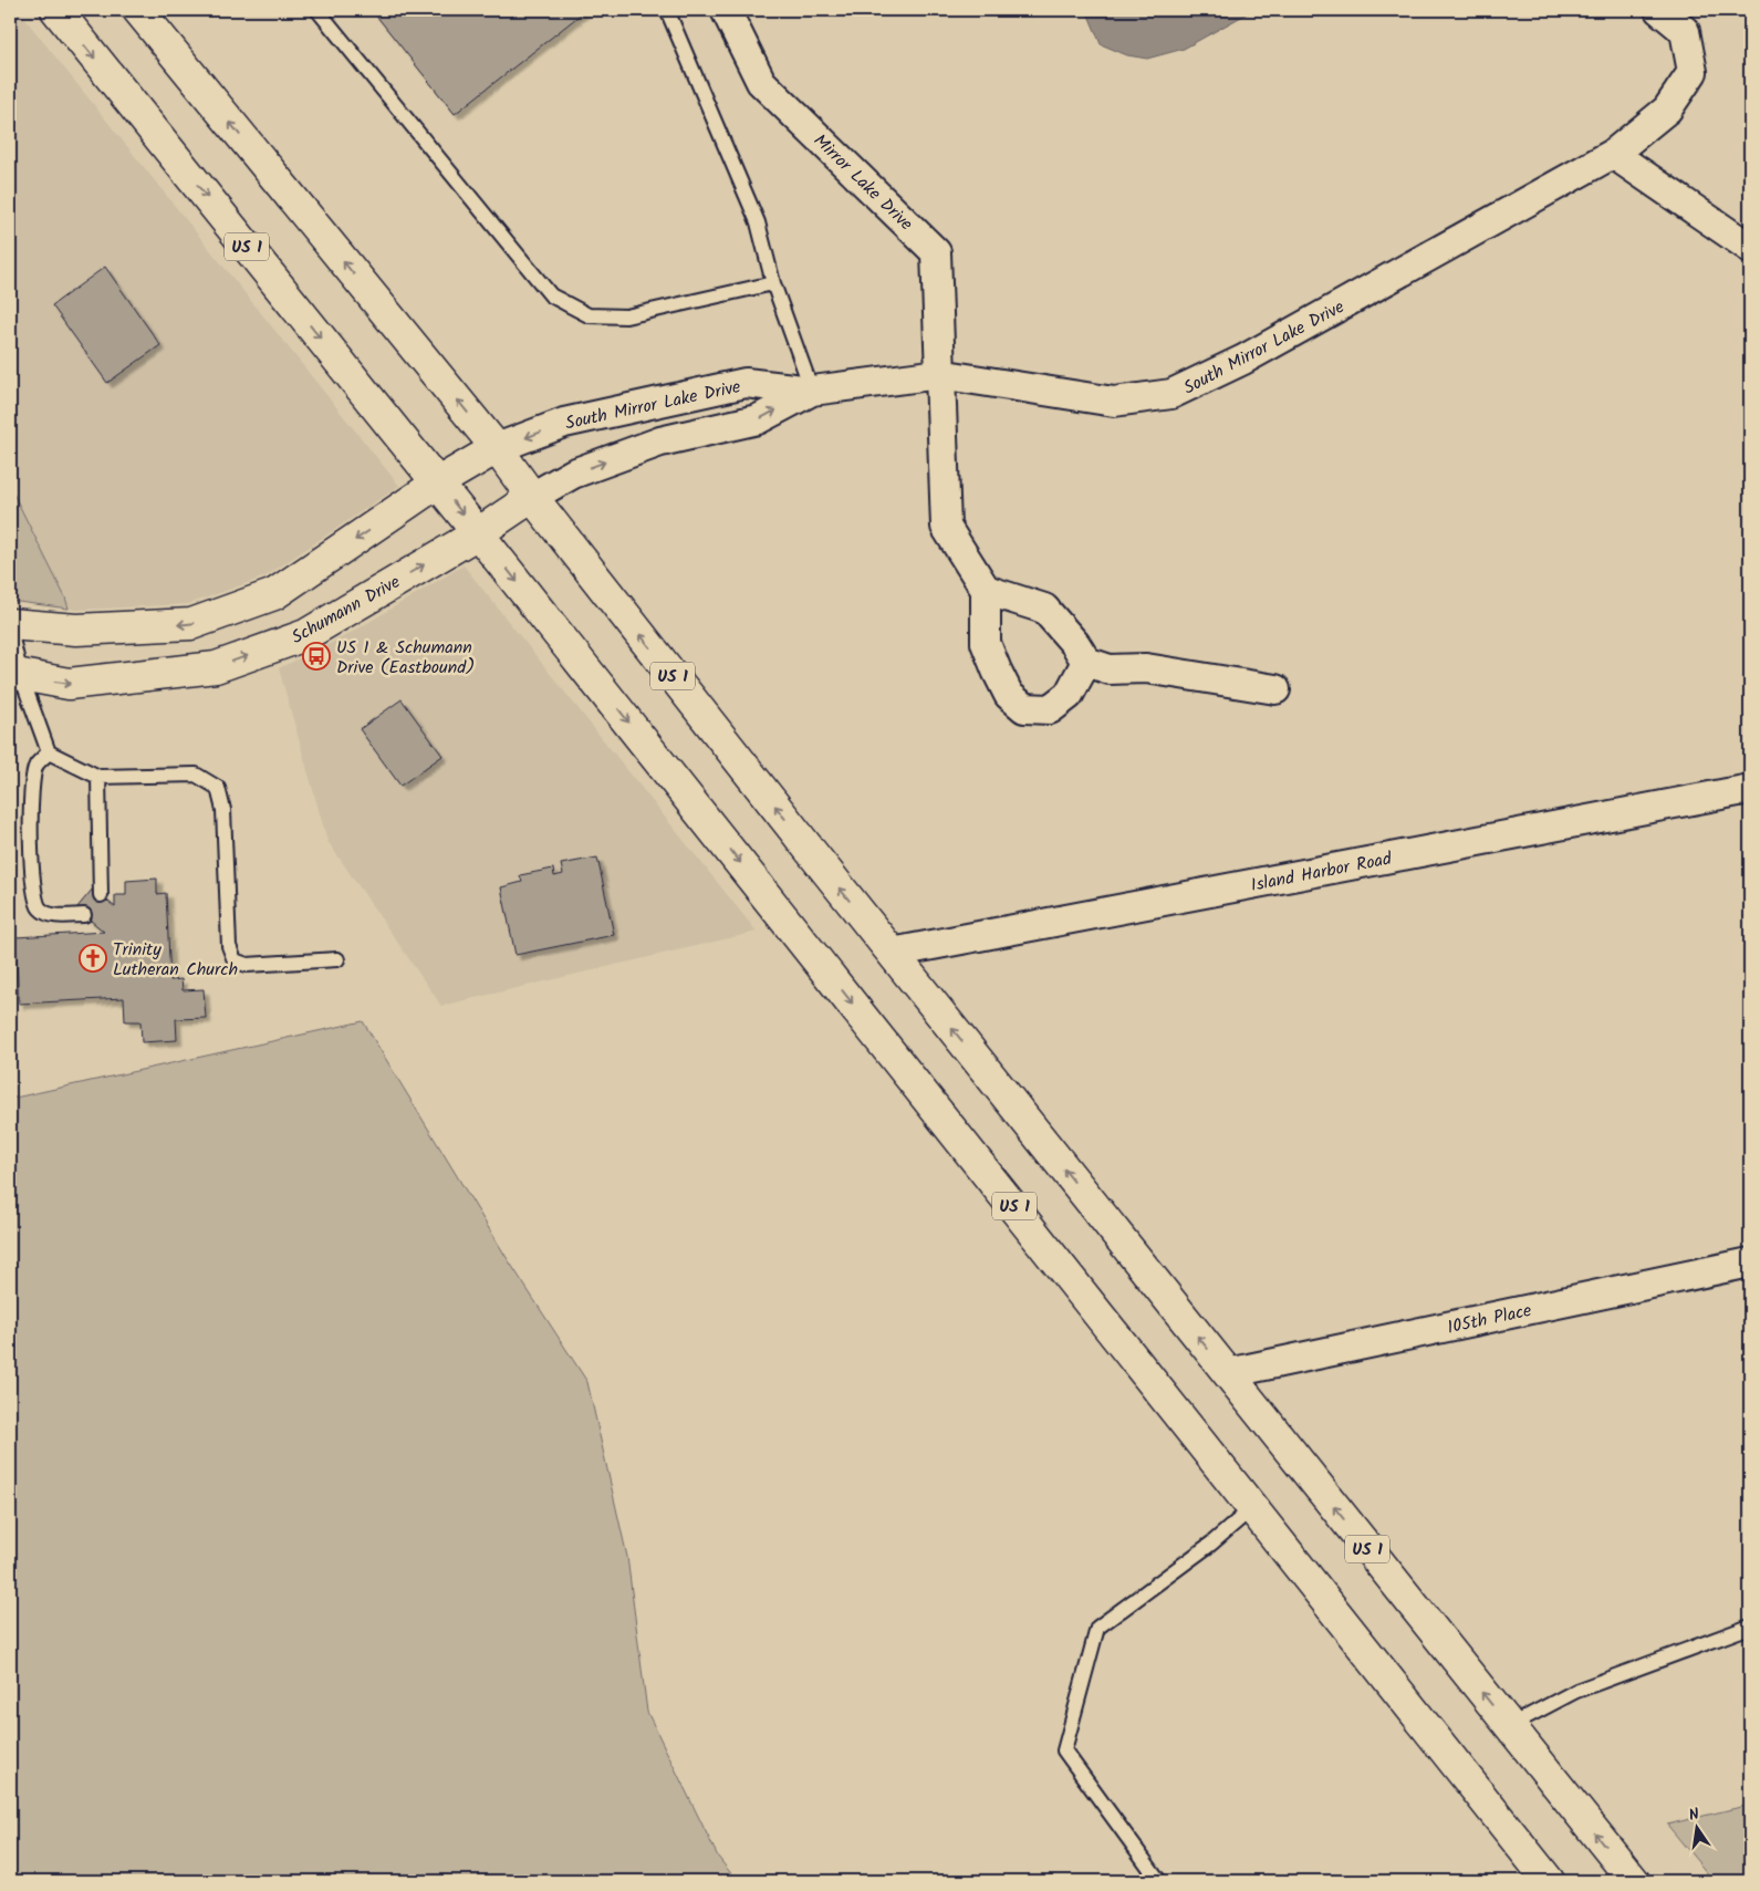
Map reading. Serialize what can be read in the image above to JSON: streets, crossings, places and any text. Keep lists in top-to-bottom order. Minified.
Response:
{"streets":{"main road":["US 1","Schumann Drive"],"street":["Mirror Lake Drive","South Mirror Lake Drive","Island Harbor Road","105th Place"]},"crossings":[["Mirror Lake Drive","South Mirror Lake Drive"],["US 1","South Mirror Lake Drive"],["US 1","Schumann Drive"],["US 1","Island Harbor Road"],["US 1","105th Place"],["South Mirror Lake Drive","Schumann Drive"]],"places":{"bus stop":["US 1 & Schumann Drive (Eastbound)"],"church":["Trinity Lutheran Church"]},"north":"top"}
